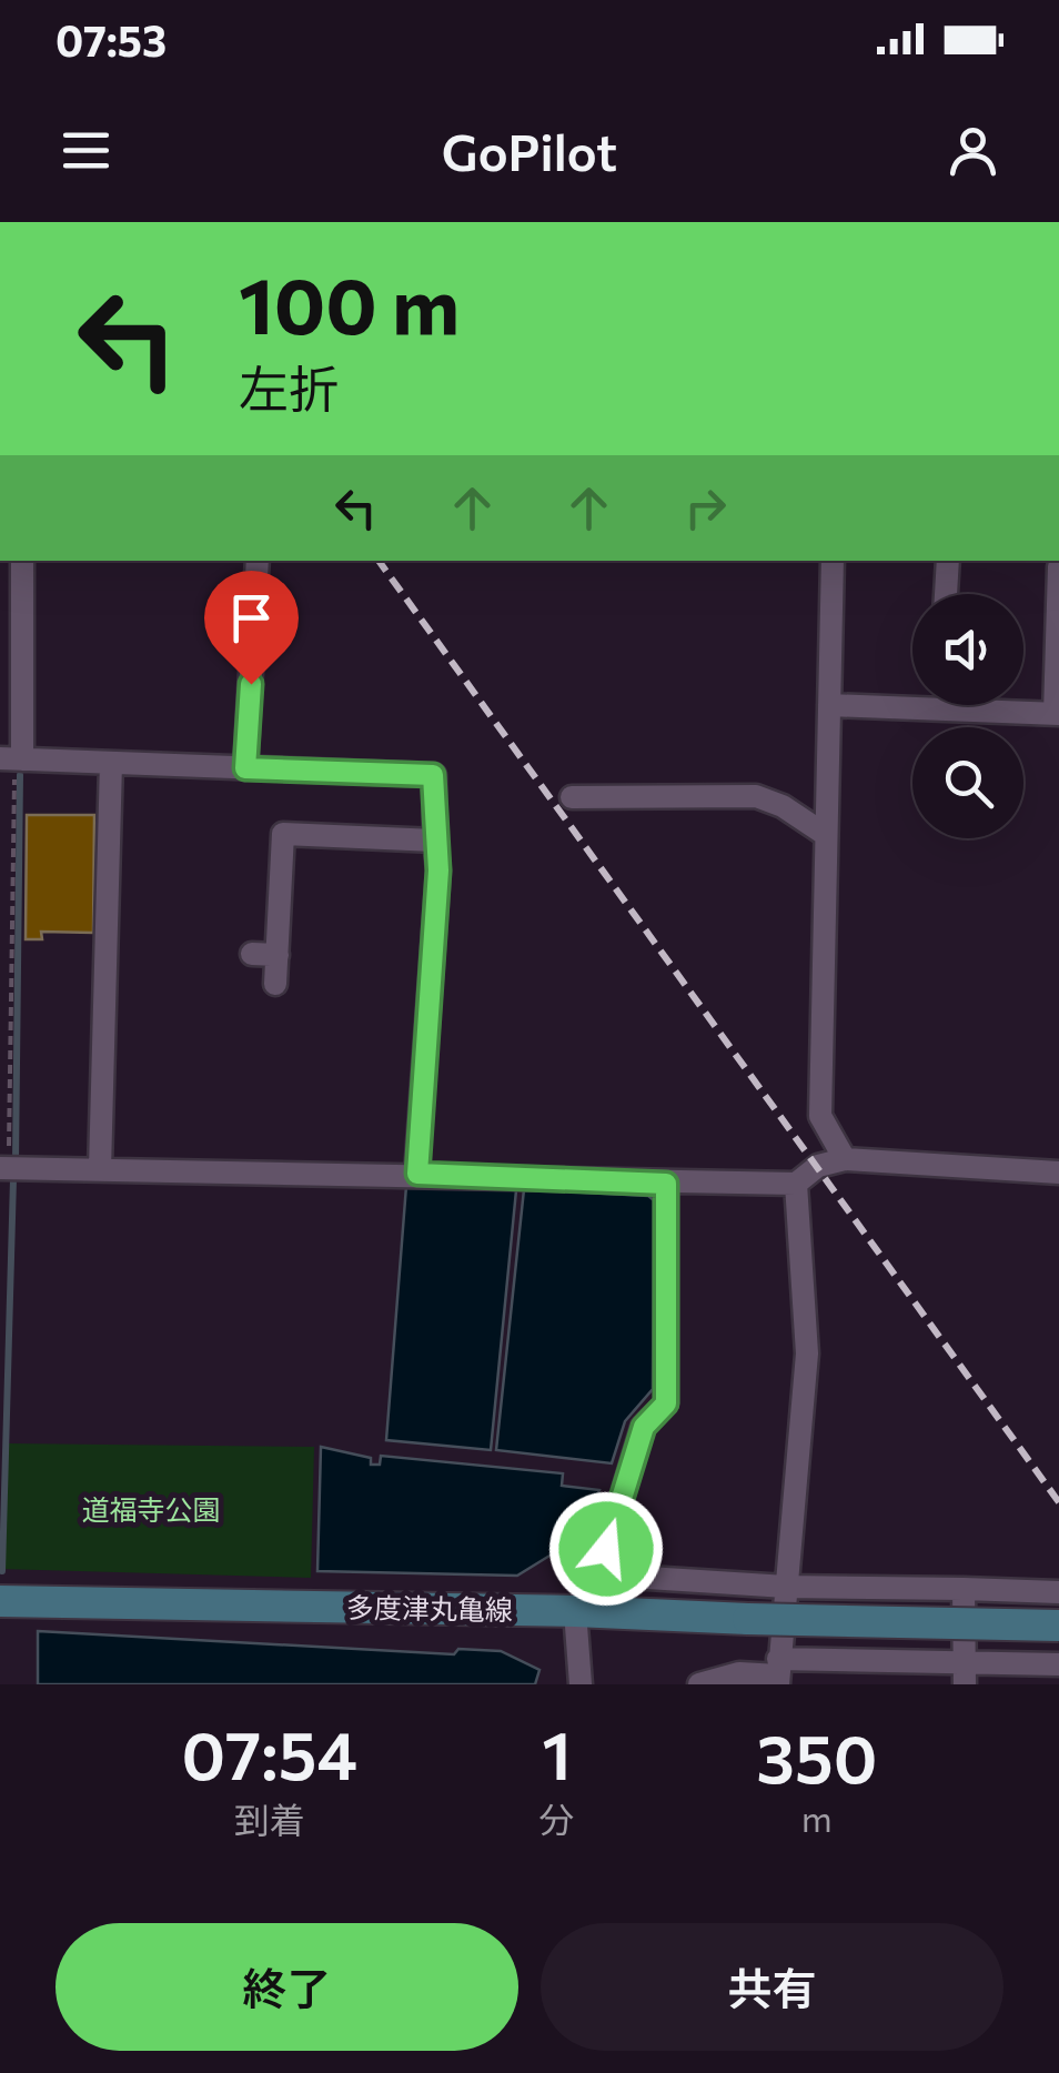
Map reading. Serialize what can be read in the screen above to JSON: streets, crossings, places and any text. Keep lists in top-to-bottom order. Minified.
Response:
{"streets":{"main road":["多度津丸亀線"]},"parks":["道福寺公園"],"page":{"status":"07:53","header":"GoPilot","turn":["100 m","左折"],"eta":["07:54","到着","1","分","350","m"],"buttons":["終了","共有"]}}
